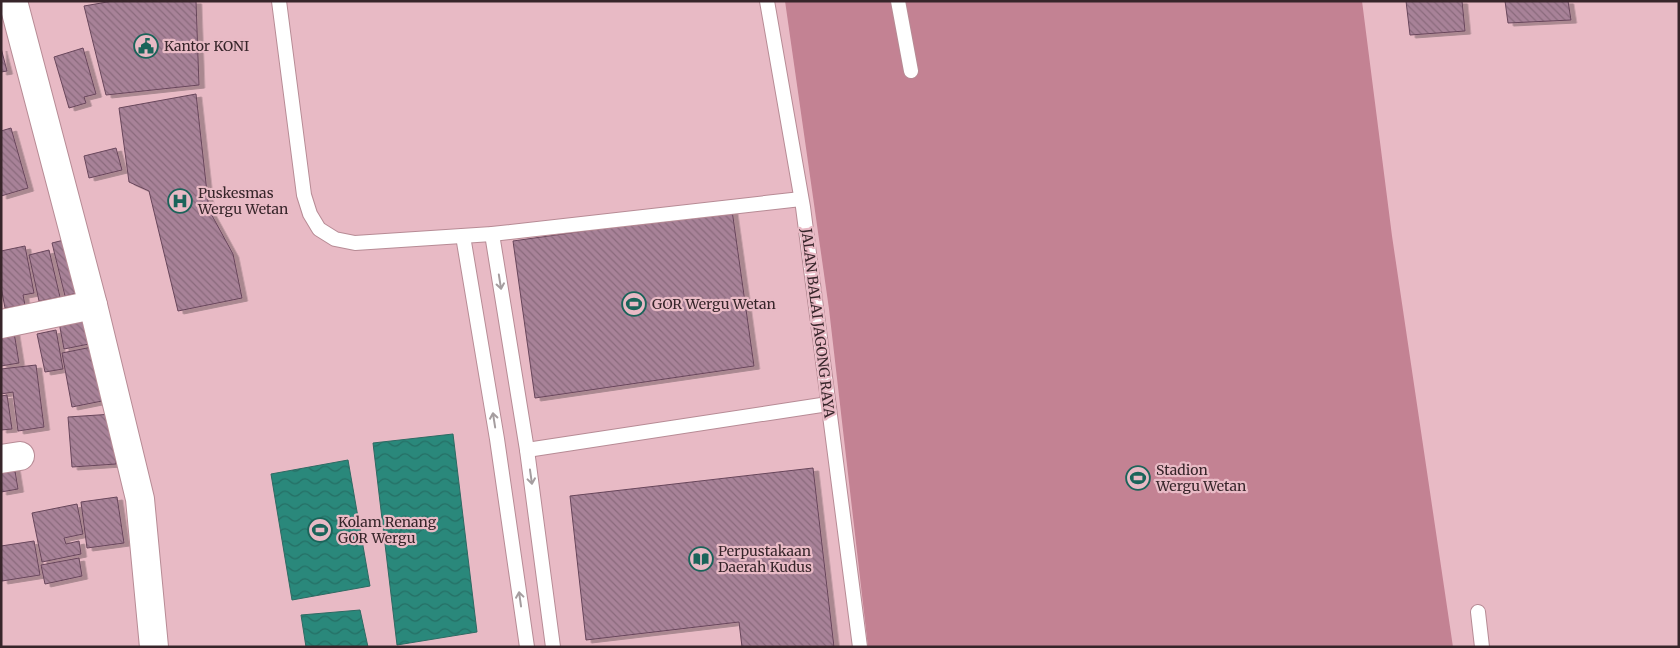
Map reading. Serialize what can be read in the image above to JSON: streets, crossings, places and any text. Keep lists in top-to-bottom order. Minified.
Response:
{"streets":{"lane":["JALAN BALAI JAGONG RAYA"]},"places":{"public building":["Kantor KONI"],"hospital":["Puskesmas Wergu Wetan"],"sports":["GOR Wergu Wetan","Stadion Wergu Wetan","Kolam Renang GOR Wergu"],"library":["Perpustakaan Daerah Kudus"]}}
